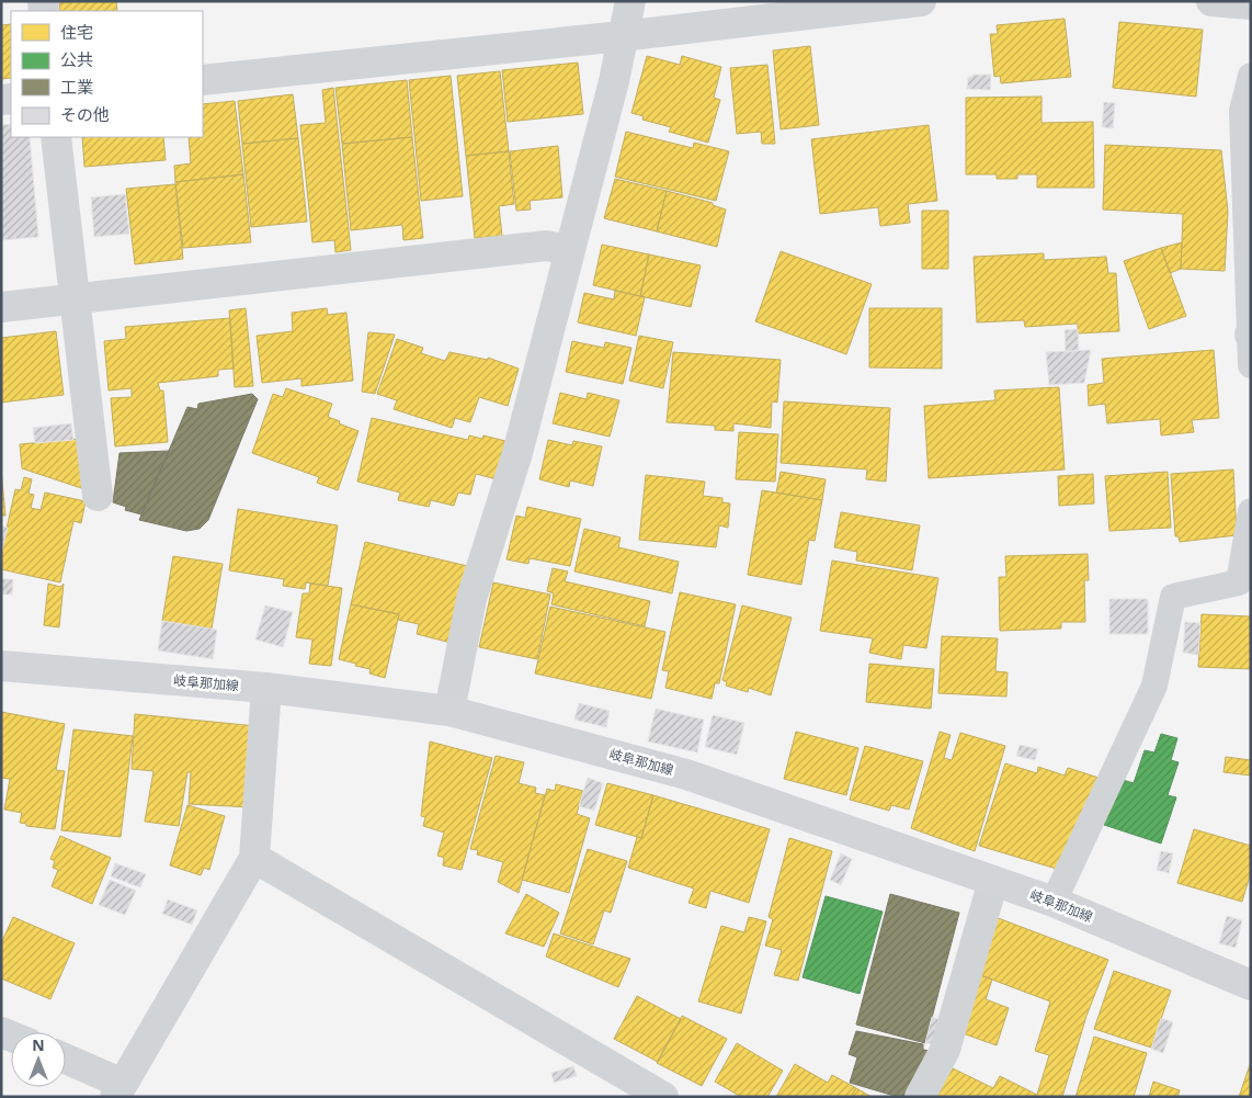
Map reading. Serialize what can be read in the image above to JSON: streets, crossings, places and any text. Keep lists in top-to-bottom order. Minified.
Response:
{"streets":{"main road":["岐阜那加線"]},"legend":["住宅","公共","工業","その他"],"north":"top"}
